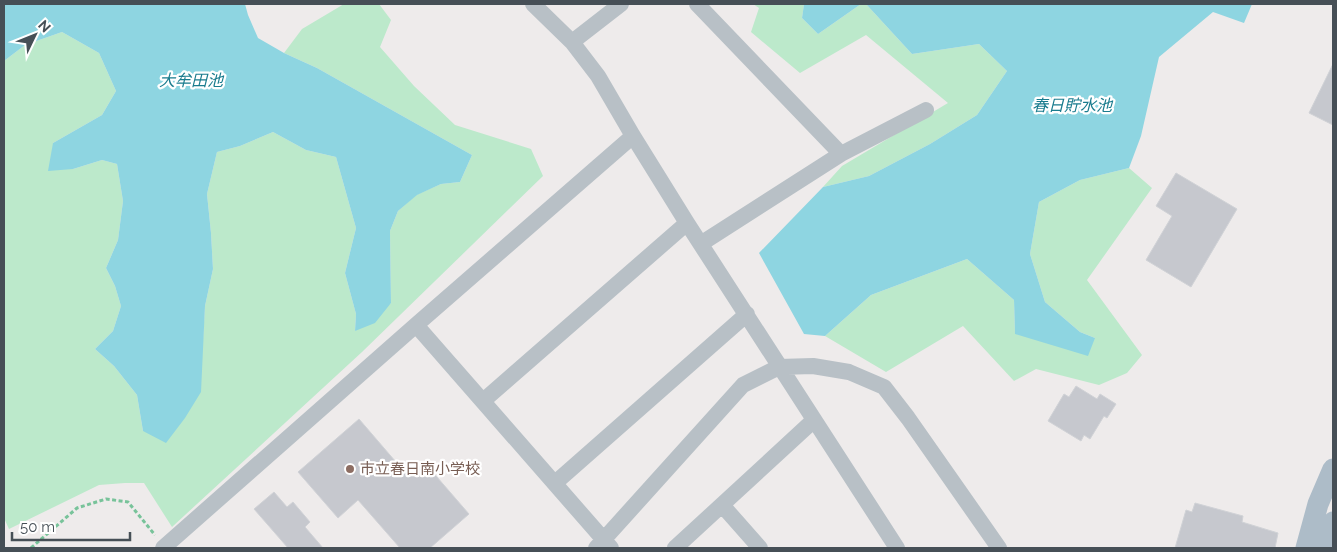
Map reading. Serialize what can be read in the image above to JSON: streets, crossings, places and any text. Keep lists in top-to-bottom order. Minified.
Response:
{"water":["大牟田池","春日貯水池"],"places":["市立春日南小学校"],"scale_bar":"50 m","north":"top right"}
